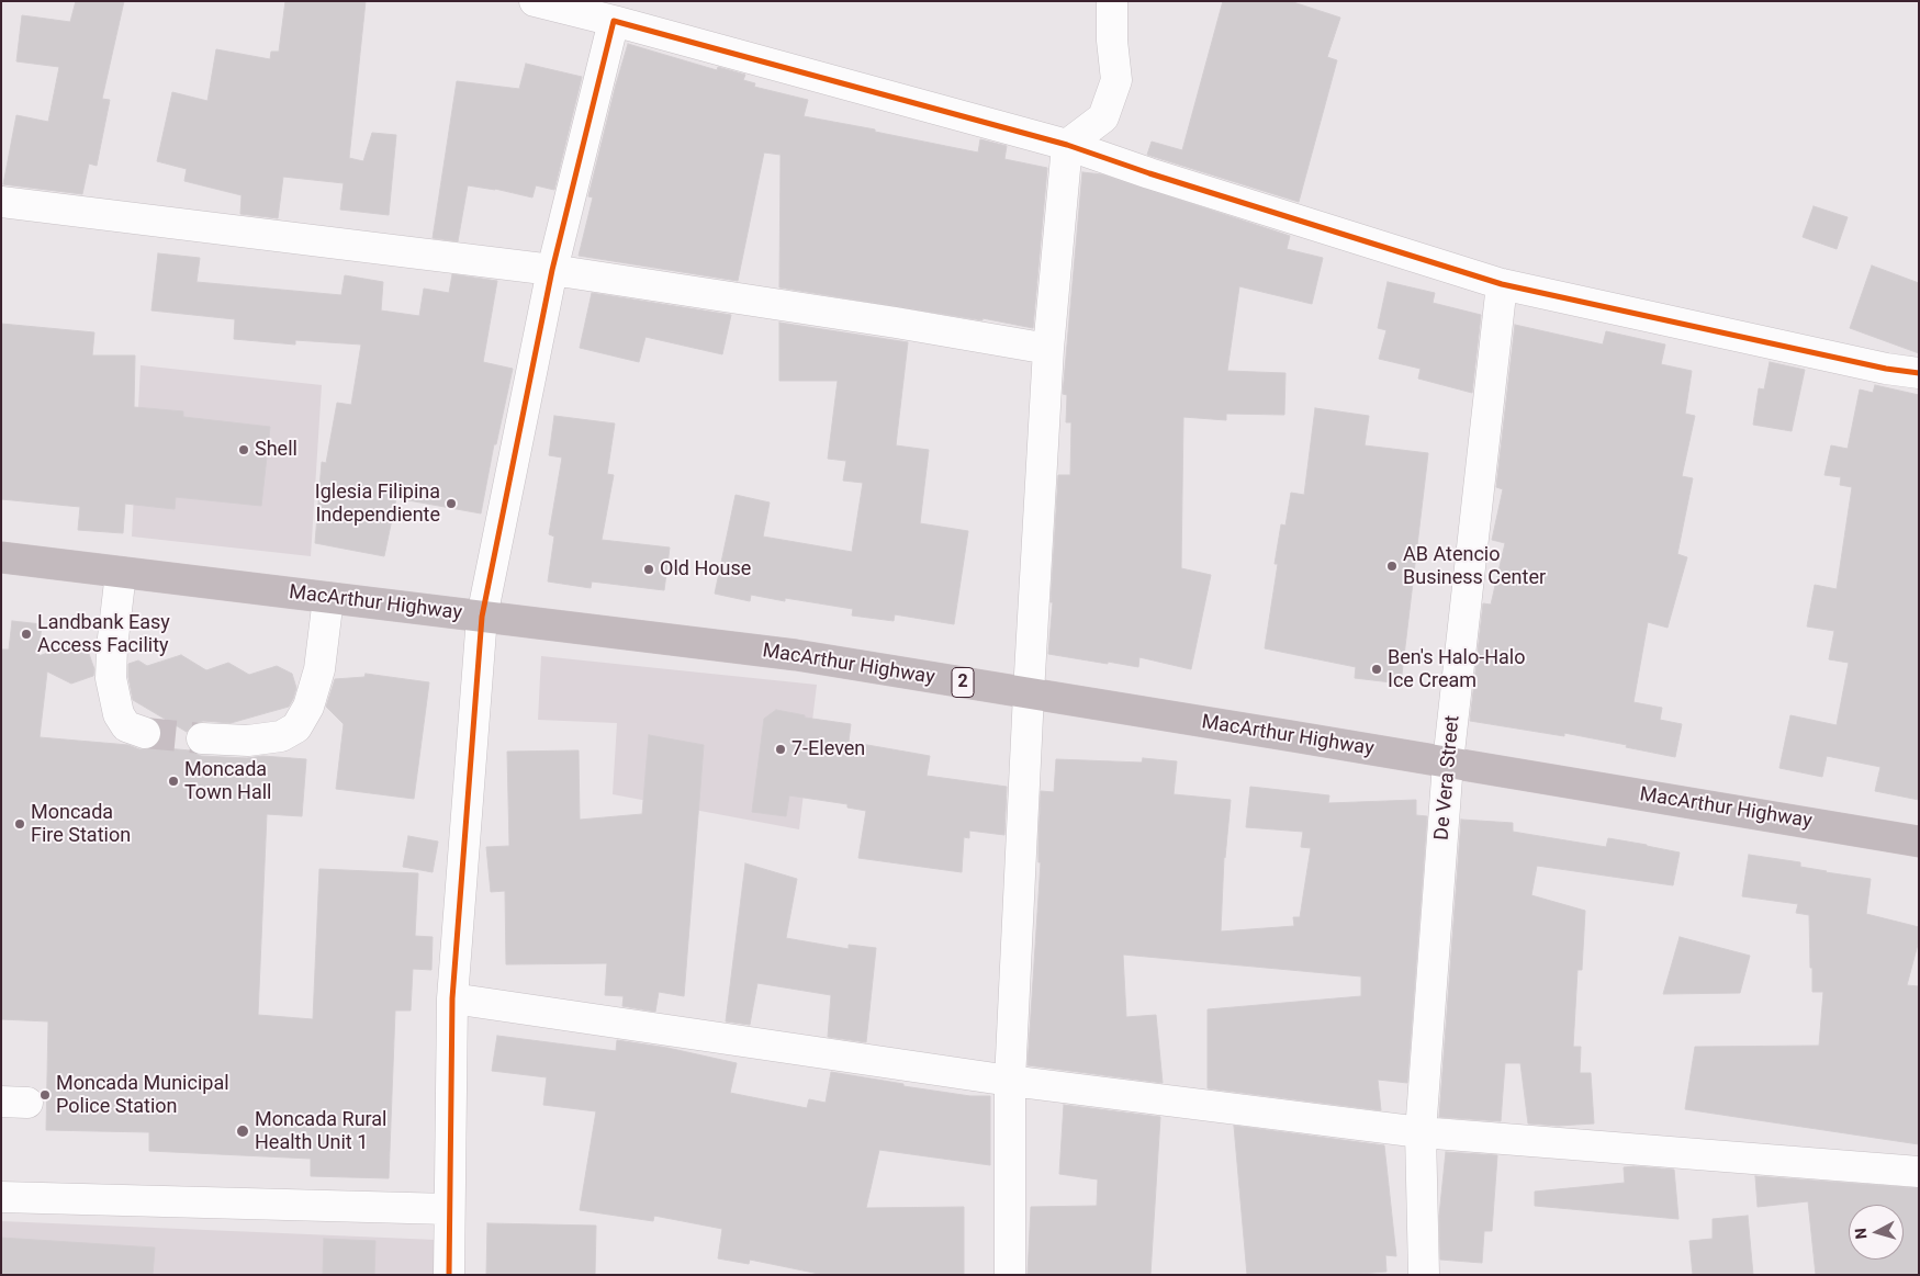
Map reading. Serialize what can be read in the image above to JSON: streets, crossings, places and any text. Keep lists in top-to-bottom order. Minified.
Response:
{"streets":{"highway":["MacArthur Highway","2"],"street":["De Vera Street"]},"crossings":[["MacArthur Highway","De Vera Street"]],"places":["Shell","Iglesia Filipina Independiente","AB Atencio Business Center","Old House","Landbank Easy Access Facility","Ben's Halo-Halo Ice Cream","7-Eleven","Moncada Town Hall","Moncada Fire Station","Moncada Municipal Police Station","Moncada Rural Health Unit 1"],"north":"left"}
